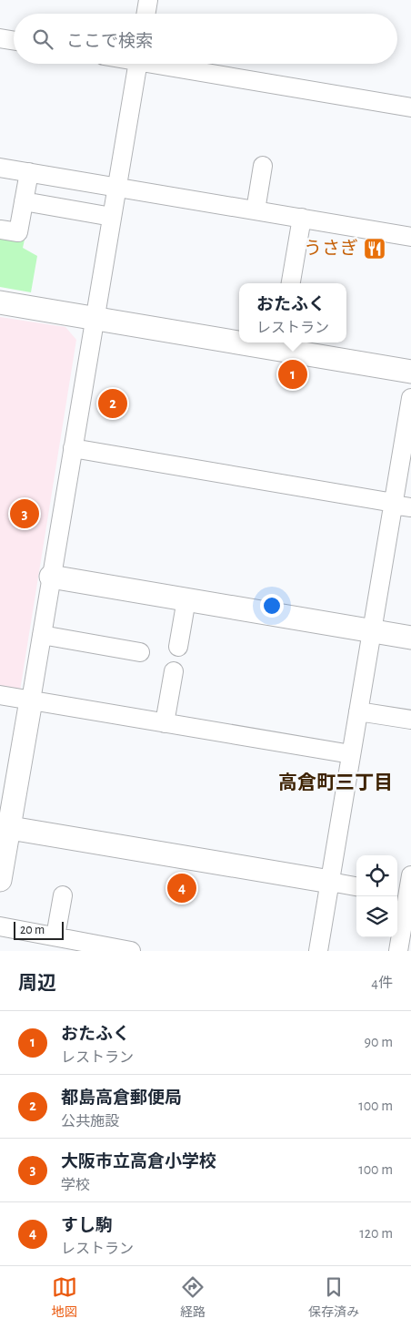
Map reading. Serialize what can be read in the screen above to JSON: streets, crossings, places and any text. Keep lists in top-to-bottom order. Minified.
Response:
{"districts":["高倉町三丁目"],"places":{"restaurant":["うさぎ"]},"scale_bar":"20 m","page":{"search":"ここで検索","popup":["おたふく","レストラン"],"pins":["1","2","3","4"],"scale":"20 m","heading":["周辺","4件"],"list":[{"mark":"1","name":"おたふく","note":"レストラン","value":"90 m"},{"mark":"2","name":"都島高倉郵便局","note":"公共施設","value":"100 m"},{"mark":"3","name":"大阪市立高倉小学校","note":"学校","value":"100 m"},{"mark":"4","name":"すし駒","note":"レストラン","value":"120 m"}],"nav":["地図","経路","保存済み"]}}
